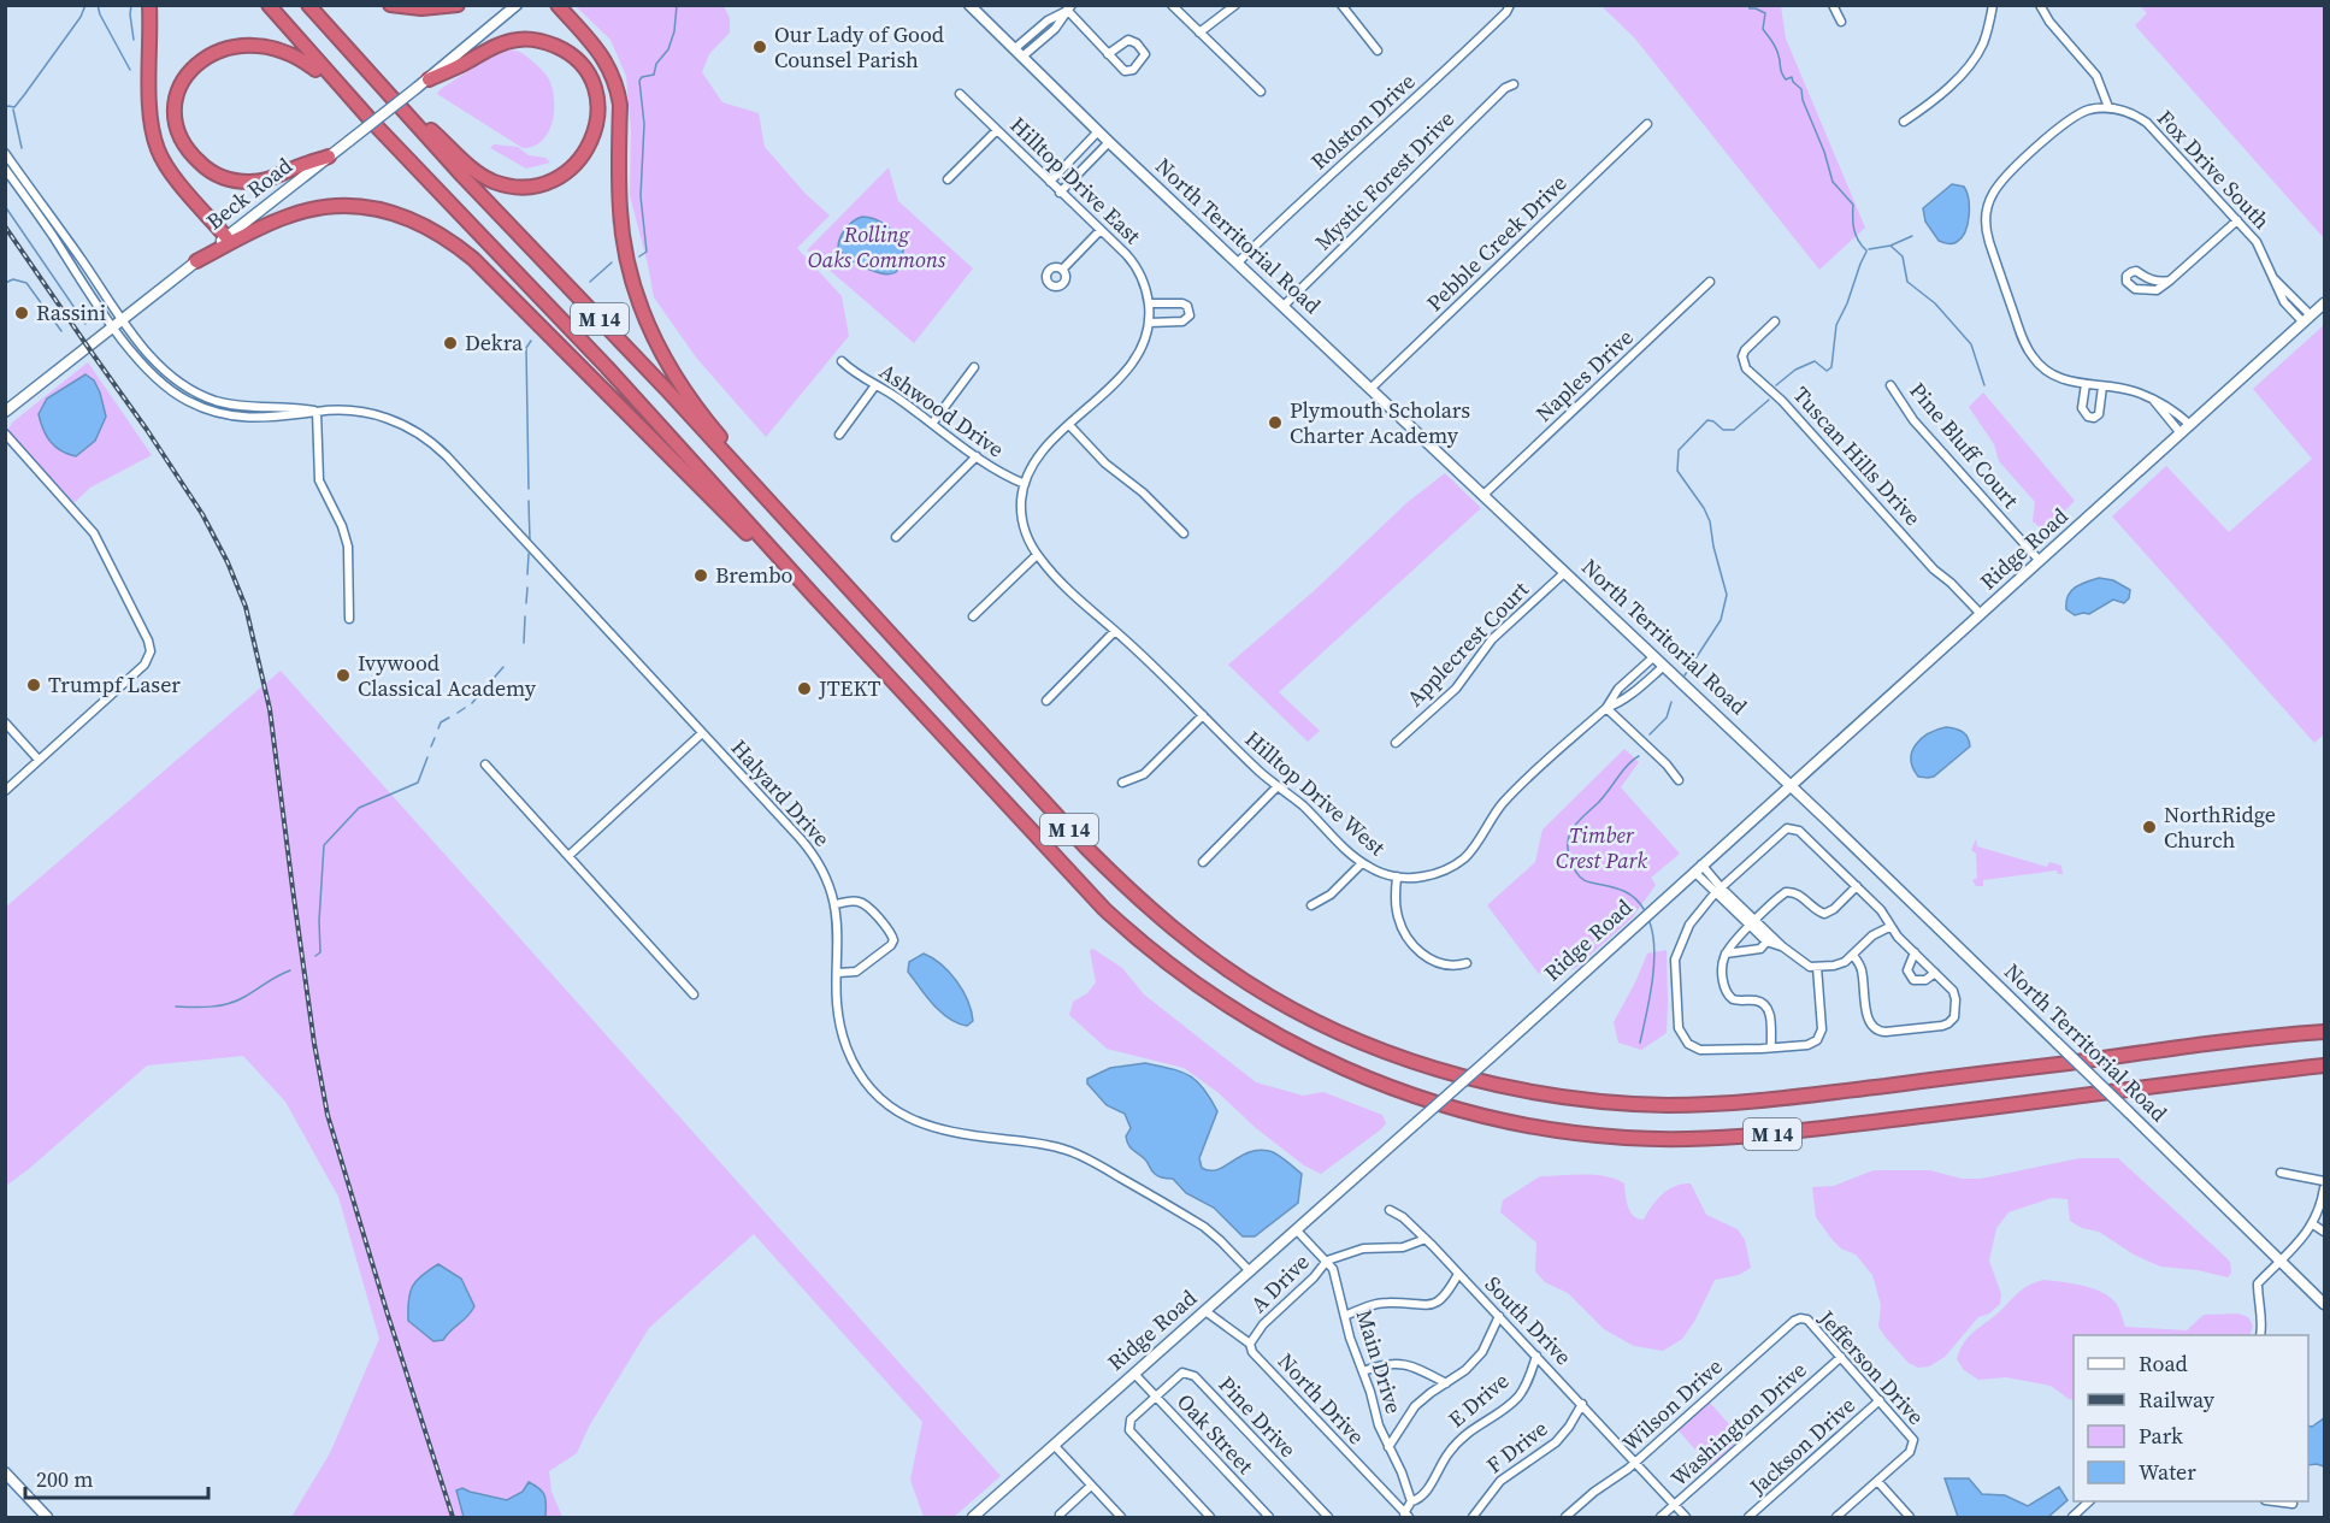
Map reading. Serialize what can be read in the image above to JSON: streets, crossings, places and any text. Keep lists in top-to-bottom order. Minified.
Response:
{"streets":{"highway":["M 14"],"main road":["Beck Road","North Territorial Road","Ridge Road"],"street":["Rolston Drive","Fox Drive South","Hilltop Drive East","Mystic Forest Drive","Pebble Creek Drive","Naples Drive","Ashwood Drive","Pine Bluff Court","Tuscan Hills Drive","Applecrest Court","Halyard Drive","Hilltop Drive West","A Drive","South Drive","Main Drive","Jefferson Drive","North Drive","E Drive","Wilson Drive","Pine Drive","Washington Drive","Oak Street","Jackson Drive","F Drive"]},"crossings":[["Rolston Drive","North Territorial Road"],["Fox Drive South","Ridge Road"],["Hilltop Drive East","Ashwood Drive"],["Hilltop Drive East","Hilltop Drive West"],["Mystic Forest Drive","North Territorial Road"],["Beck Road","Halyard Drive"],["North Territorial Road","Pebble Creek Drive"],["North Territorial Road","Naples Drive"],["North Territorial Road","Ridge Road"],["North Territorial Road","Applecrest Court"],["North Territorial Road","Hilltop Drive West"],["Pine Bluff Court","Ridge Road"],["Tuscan Hills Drive","Ridge Road"],["Ridge Road","Halyard Drive"],["Ridge Road","Main Drive"],["Ridge Road","North Drive"],["Ridge Road","Oak Street"],["A Drive","South Drive"],["A Drive","Main Drive"],["A Drive","North Drive"],["South Drive","E Drive"],["South Drive","Wilson Drive"],["South Drive","Washington Drive"],["South Drive","F Drive"],["Main Drive","E Drive"],["Jefferson Drive","Wilson Drive"],["Jefferson Drive","Washington Drive"],["Jefferson Drive","Jackson Drive"],["Pine Drive","Oak Street"]],"parks":["Rolling Oaks Commons","Timber Crest Park"],"places":["Our Lady of Good Counsel Parish","Rassini","Dekra","Plymouth Scholars Charter Academy","Brembo","Ivywood Classical Academy","Trumpf Laser","JTEKT","NorthRidge Church"],"legend":["Road","Railway","Park","Water"],"scale_bar":"200 m"}
